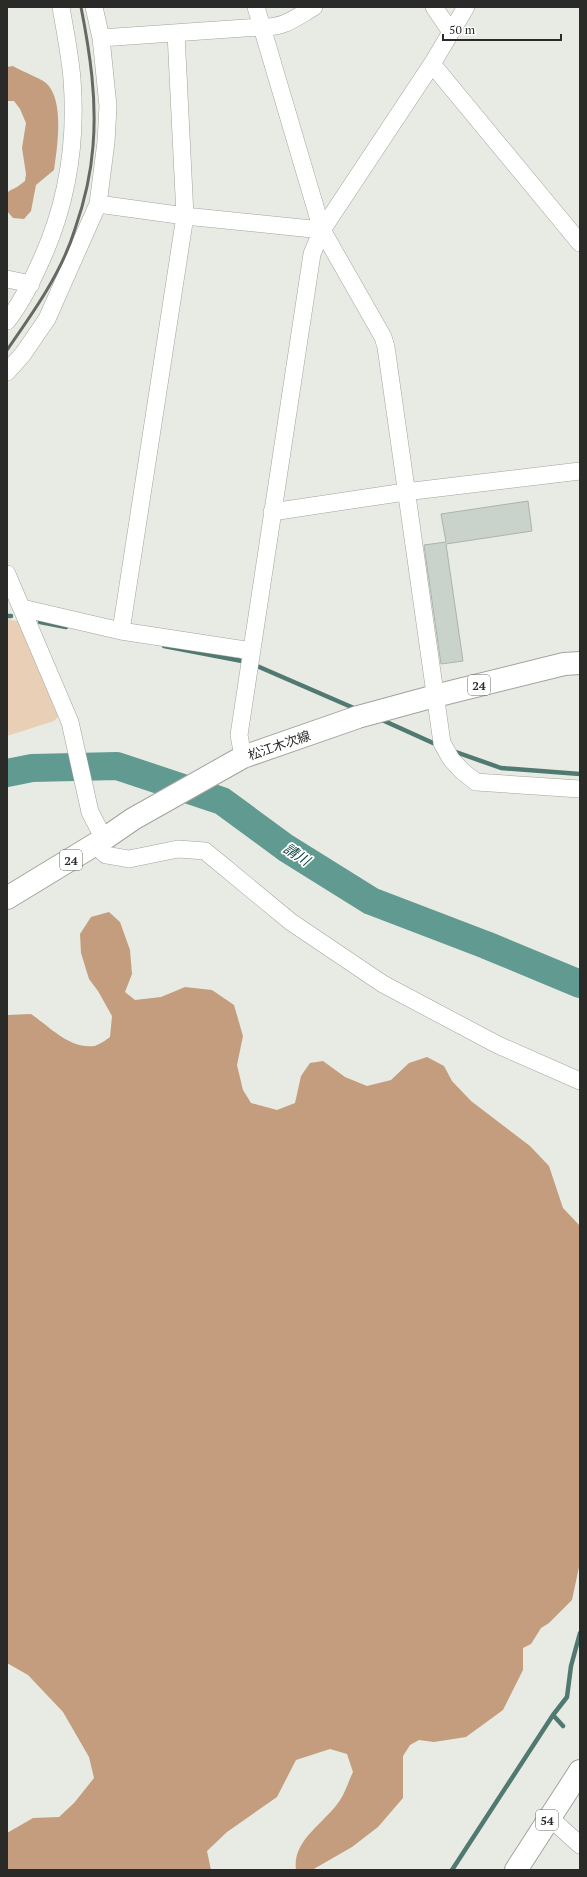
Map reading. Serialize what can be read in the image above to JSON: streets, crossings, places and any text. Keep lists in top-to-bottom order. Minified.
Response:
{"streets":{"main road":["24","松江木次線","54"]},"water":["請川"],"scale_bar":"50 m"}
